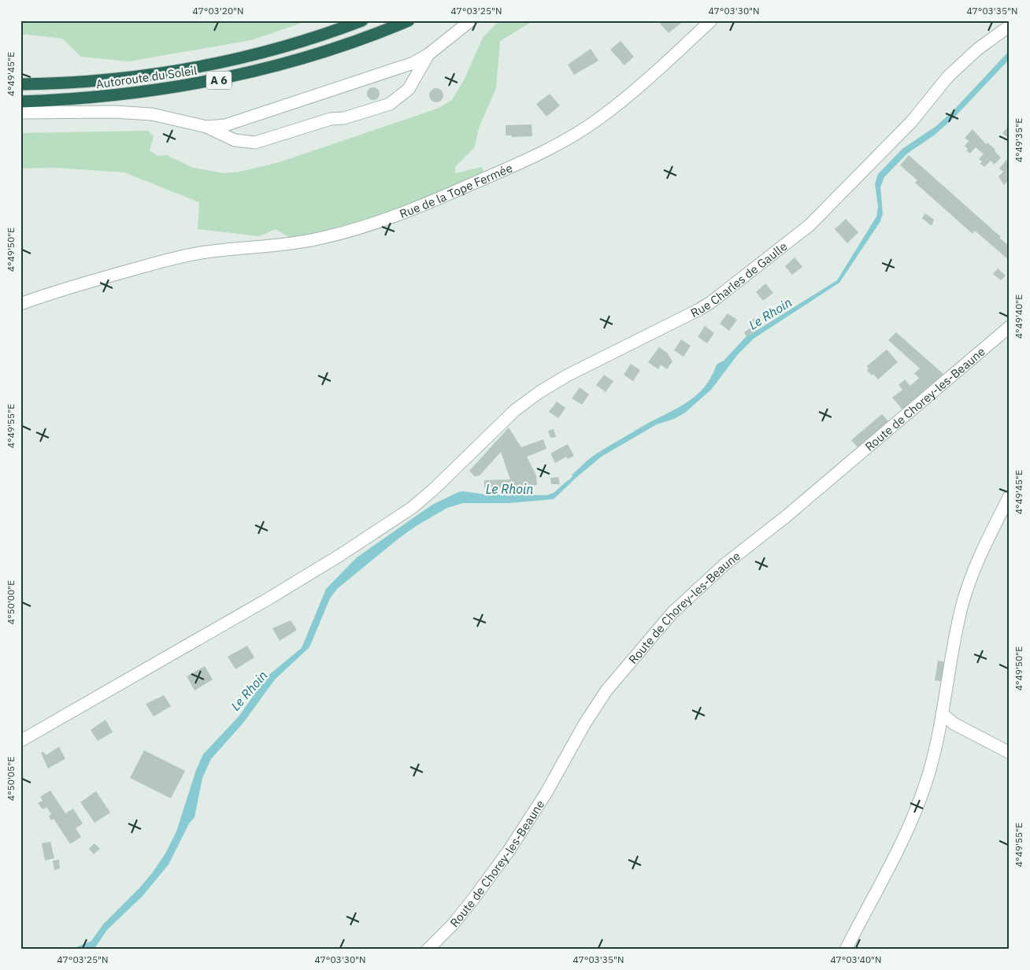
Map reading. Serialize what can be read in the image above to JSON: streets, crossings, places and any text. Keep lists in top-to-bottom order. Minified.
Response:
{"streets":{"highway":["Autoroute du Soleil","A 6"],"street":["Rue de la Tope Fermée","Rue Charles de Gaulle","Route de Chorey-les-Beaune"]},"water":["Le Rhoin"],"coordinates":["47°03'20\"N","47°03'25\"N","47°03'30\"N","47°03'35\"N","4°49'45\"E","4°49'35\"E","4°49'50\"E","4°49'40\"E","4°49'55\"E","4°50'00\"E","4°50'05\"E","47°03'40\"N"]}
